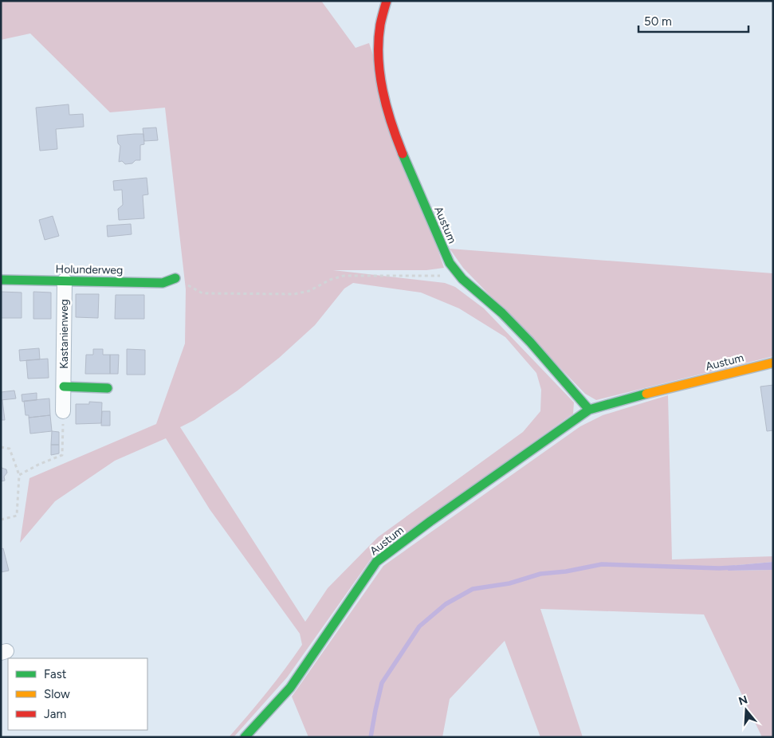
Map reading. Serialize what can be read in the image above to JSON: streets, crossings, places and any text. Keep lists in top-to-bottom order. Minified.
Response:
{"streets":{"street":["Austum","Holunderweg","Kastanienweg"]},"crossings":[["Holunderweg","Kastanienweg"]],"legend":["Fast","Slow","Jam"],"scale_bar":"50 m","north":"top"}
